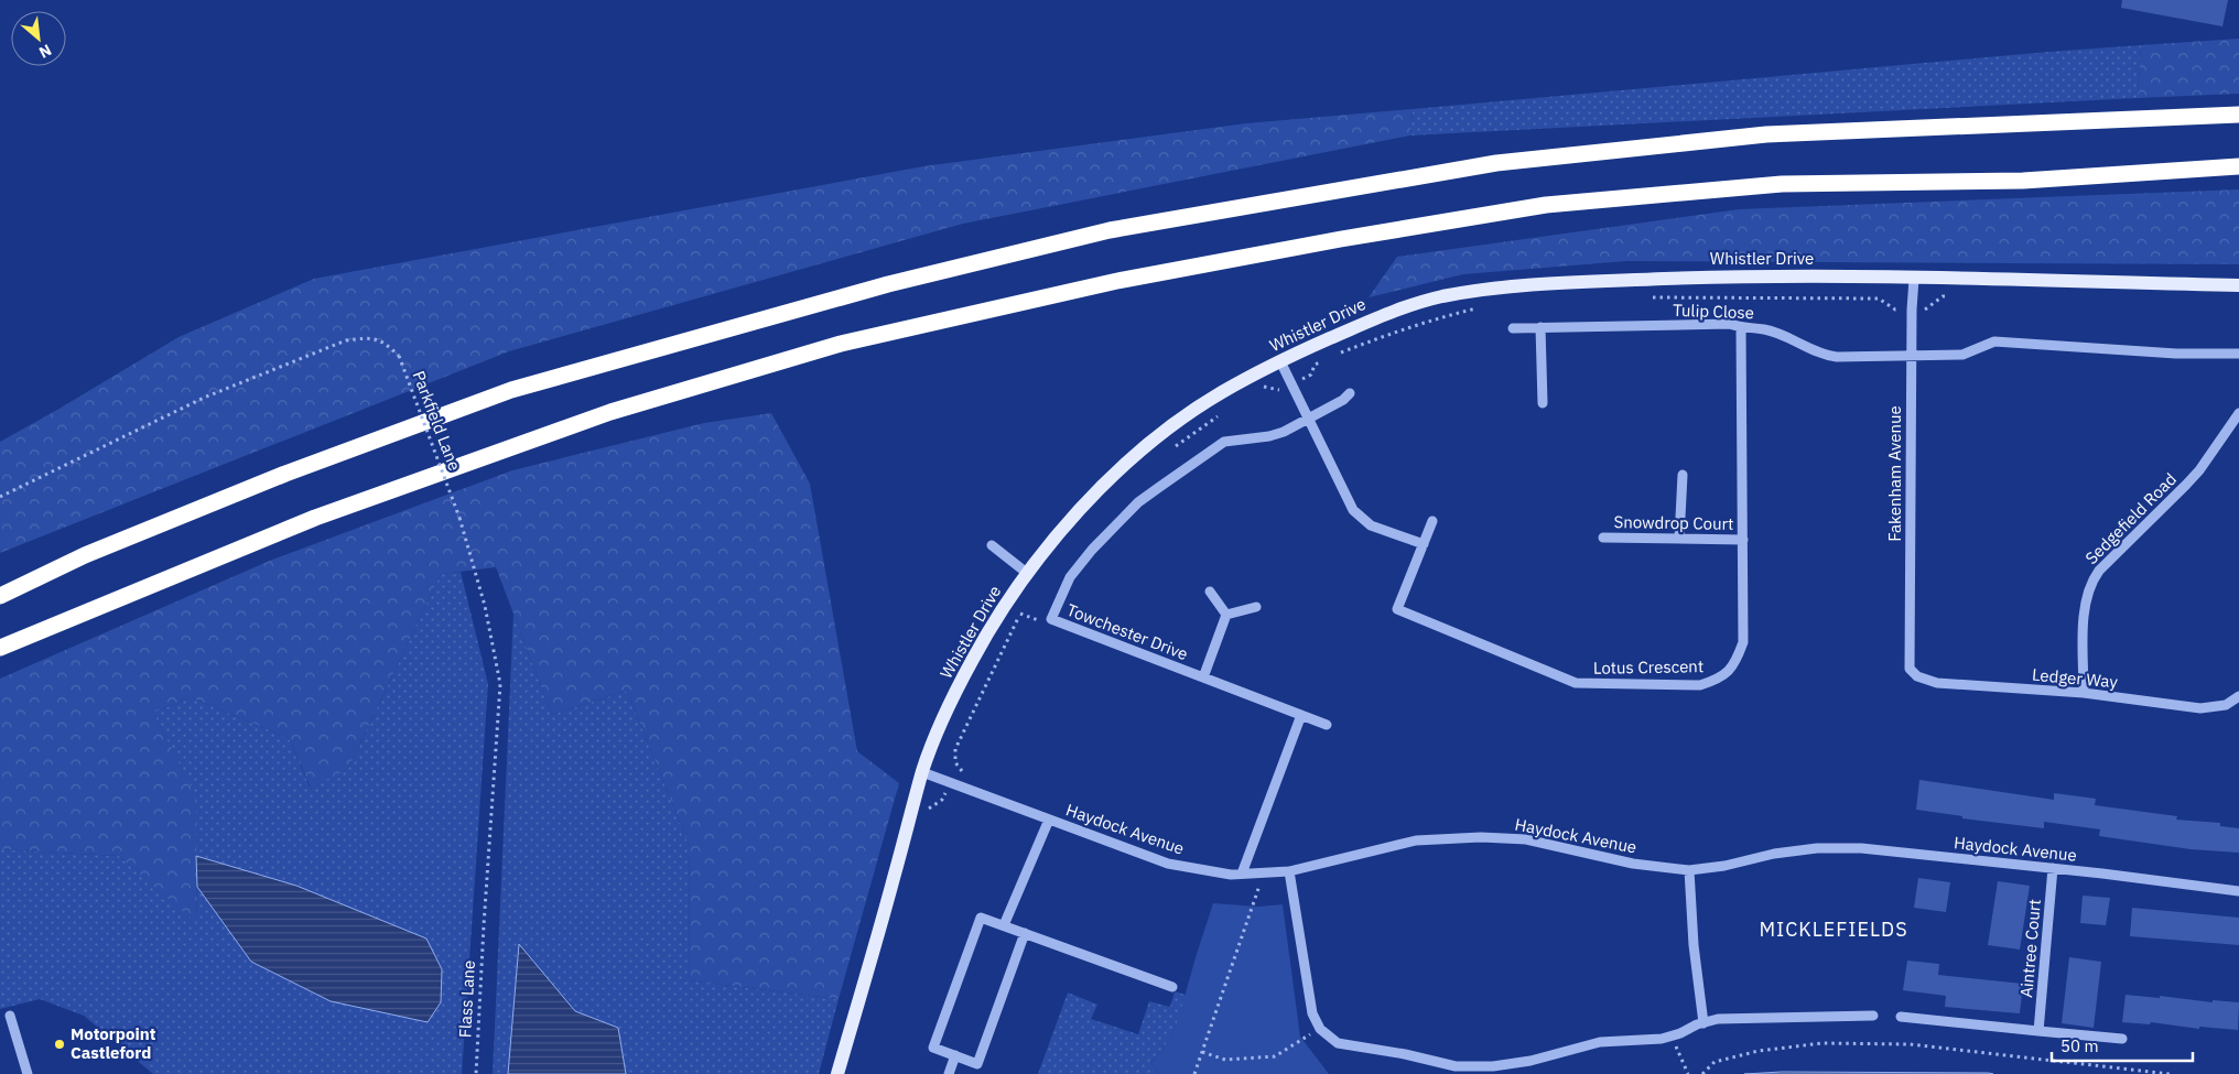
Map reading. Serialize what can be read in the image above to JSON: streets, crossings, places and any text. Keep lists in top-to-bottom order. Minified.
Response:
{"streets":{"main road":["Whistler Drive"],"street":["Tulip Close","Fakenham Avenue","Sedgefield Road","Snowdrop Court","Towchester Drive","Lotus Crescent","Ledger Way","Haydock Avenue","Aintree Court"],"path":["Parkfield Lane","Flass Lane"]},"crossings":[["Whistler Drive","Fakenham Avenue"],["Whistler Drive","Haydock Avenue"],["Tulip Close","Fakenham Avenue"],["Tulip Close","Lotus Crescent"],["Parkfield Lane","Flass Lane"],["Fakenham Avenue","Ledger Way"],["Sedgefield Road","Ledger Way"],["Snowdrop Court","Lotus Crescent"],["Haydock Avenue","Aintree Court"]],"districts":["MICKLEFIELDS"],"places":["Motorpoint Castleford"],"scale_bar":"50 m","north":"bottom right"}
